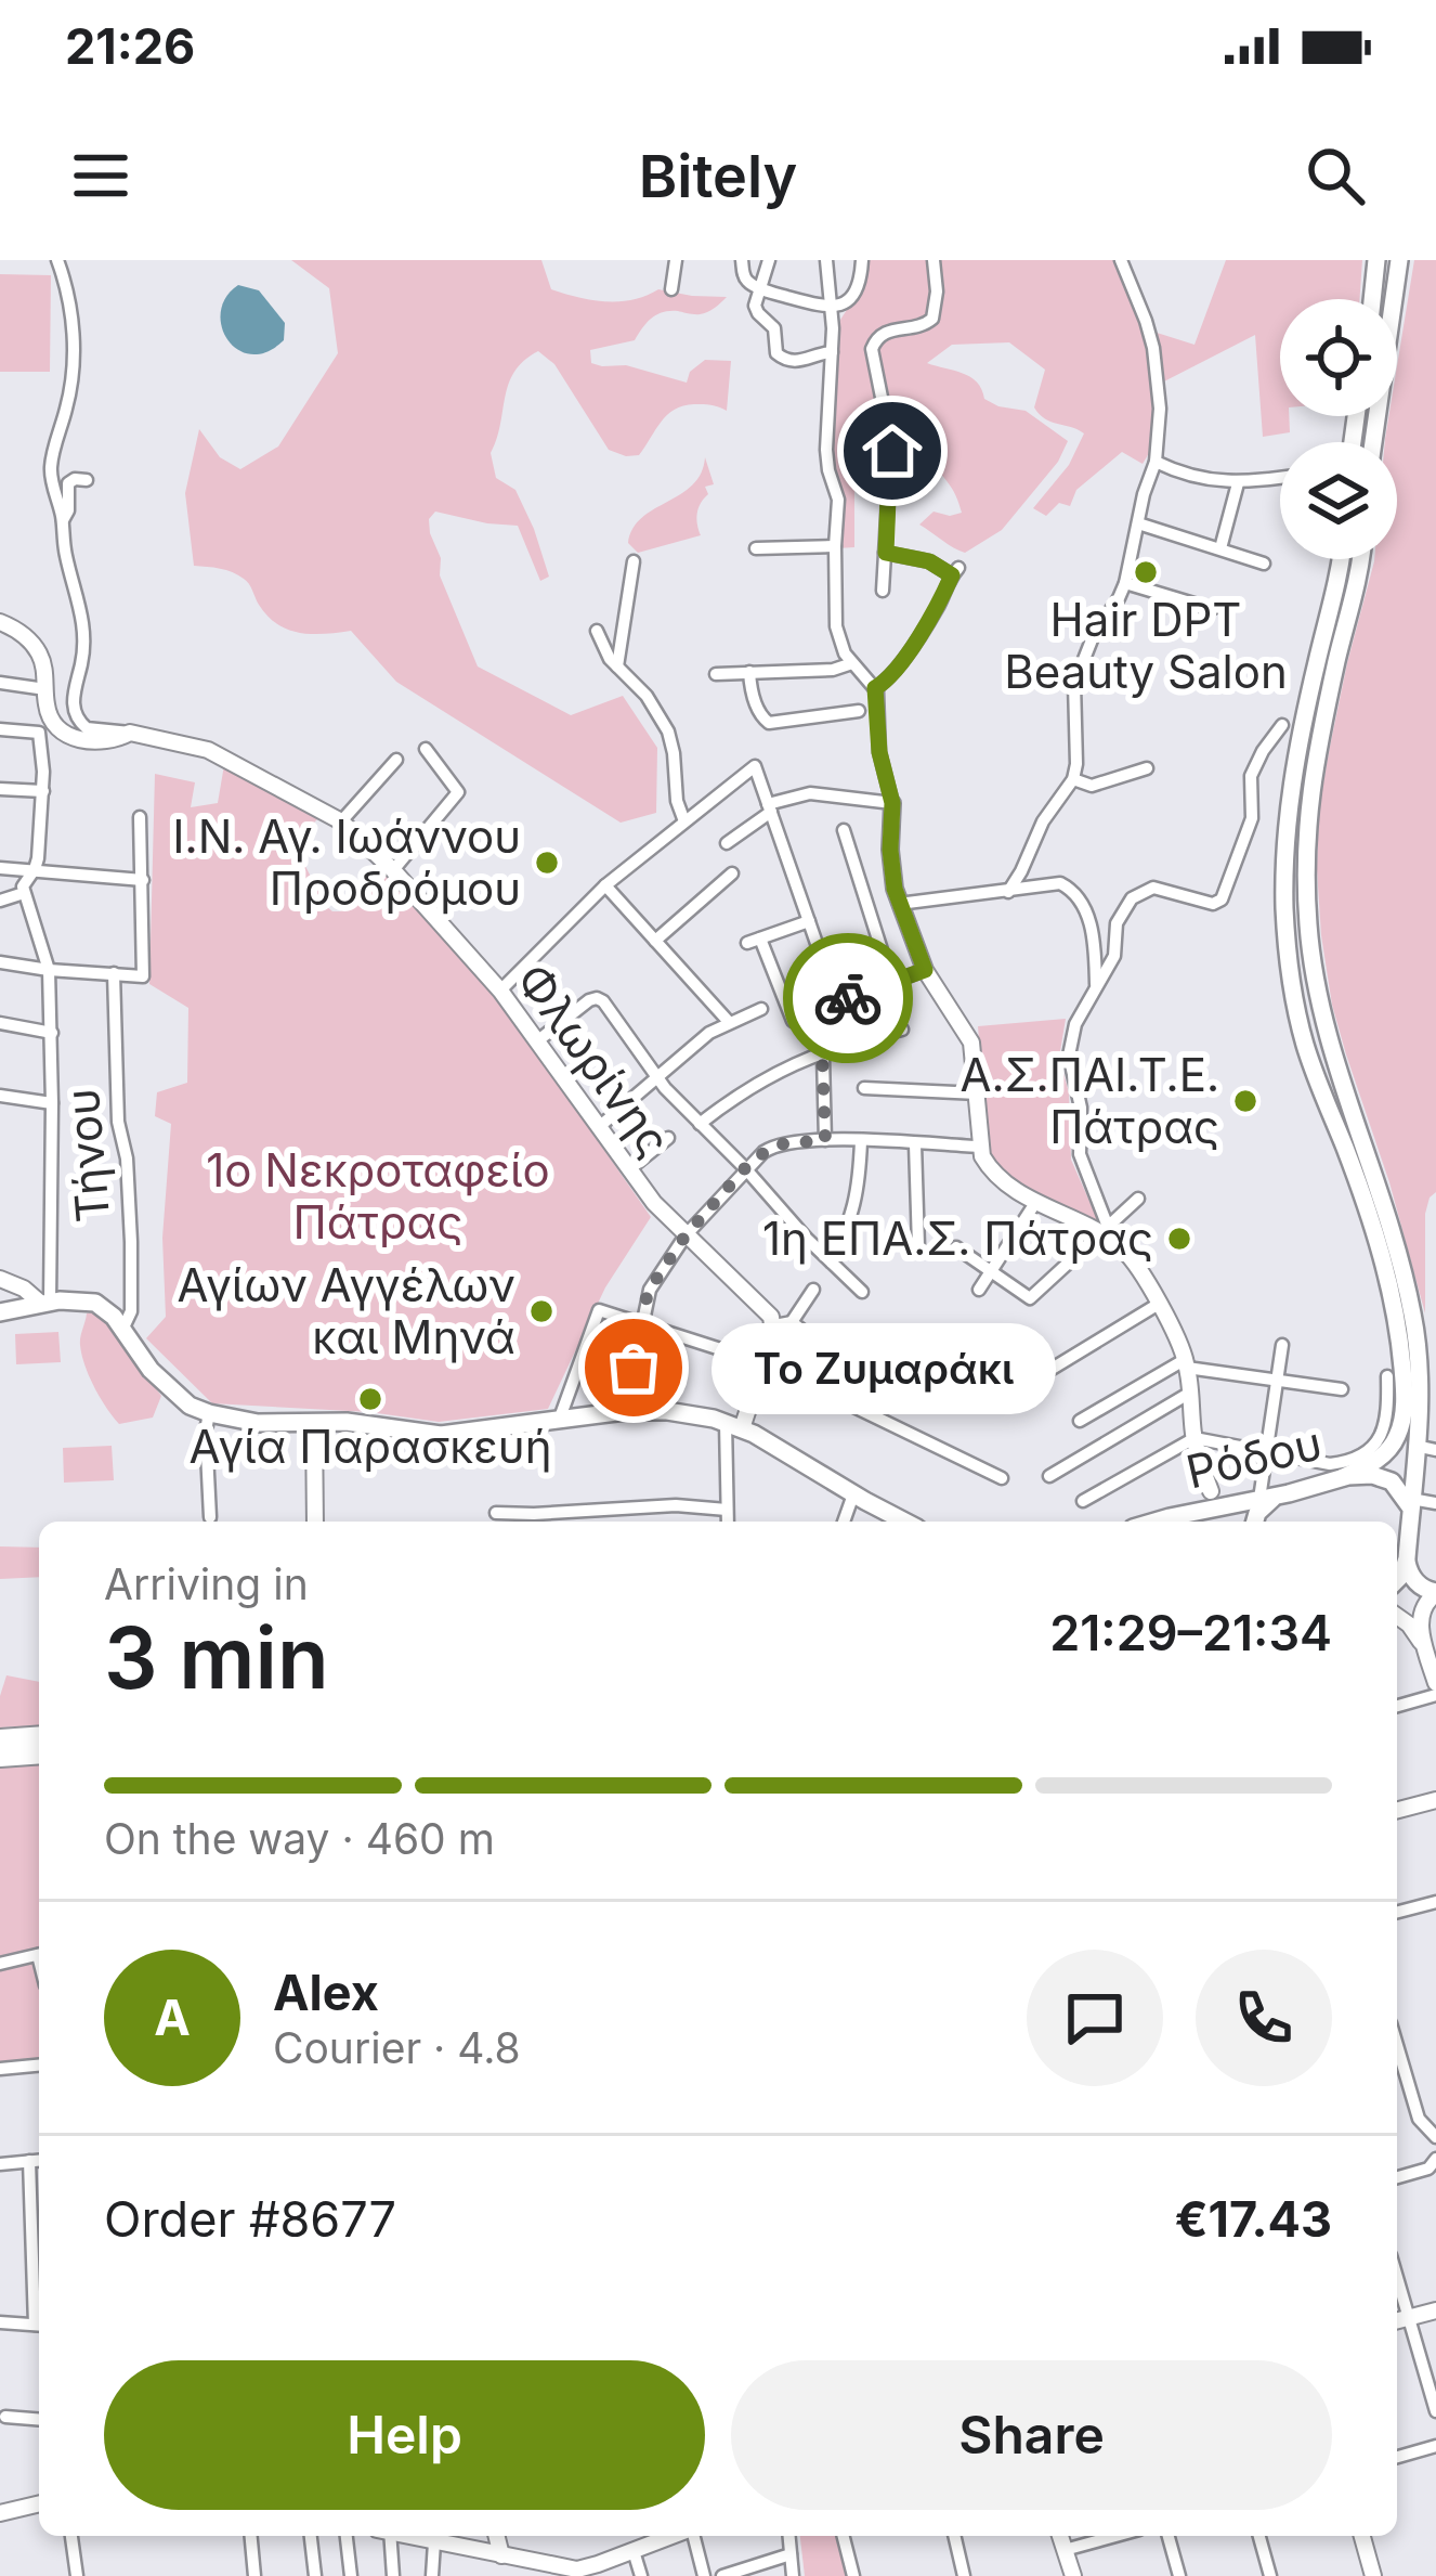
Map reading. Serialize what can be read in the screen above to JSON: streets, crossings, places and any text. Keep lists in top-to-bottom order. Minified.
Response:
{"streets":{"main road":["Ρόδου"],"street":["Φλωρίνης","Τήνου"]},"parks":["1o Νεκροταφείο Πάτρας"],"places":["Hair DPT Beauty Salon","Ι.Ν. Αγ. Ιωάννου Προδρόμου","Α.Σ.ΠΑΙ.Τ.Ε. Πάτρας","1η ΕΠΑ.Σ. Πάτρας","Αγίων Αγγέλων και Μηνά","Το Ζυμαράκι","Αγία Παρασκευή"],"page":{"status":"21:26","header":"Bitely","bubble":"Το Ζυμαράκι","heading":["3 min","Arriving in","21:29–21:34"],"panel":["Alex","Courier · 4.8","Order #8677","€17.43"],"bar":"On the way · 460 m","round":"A","buttons":["Help","Share"]}}
